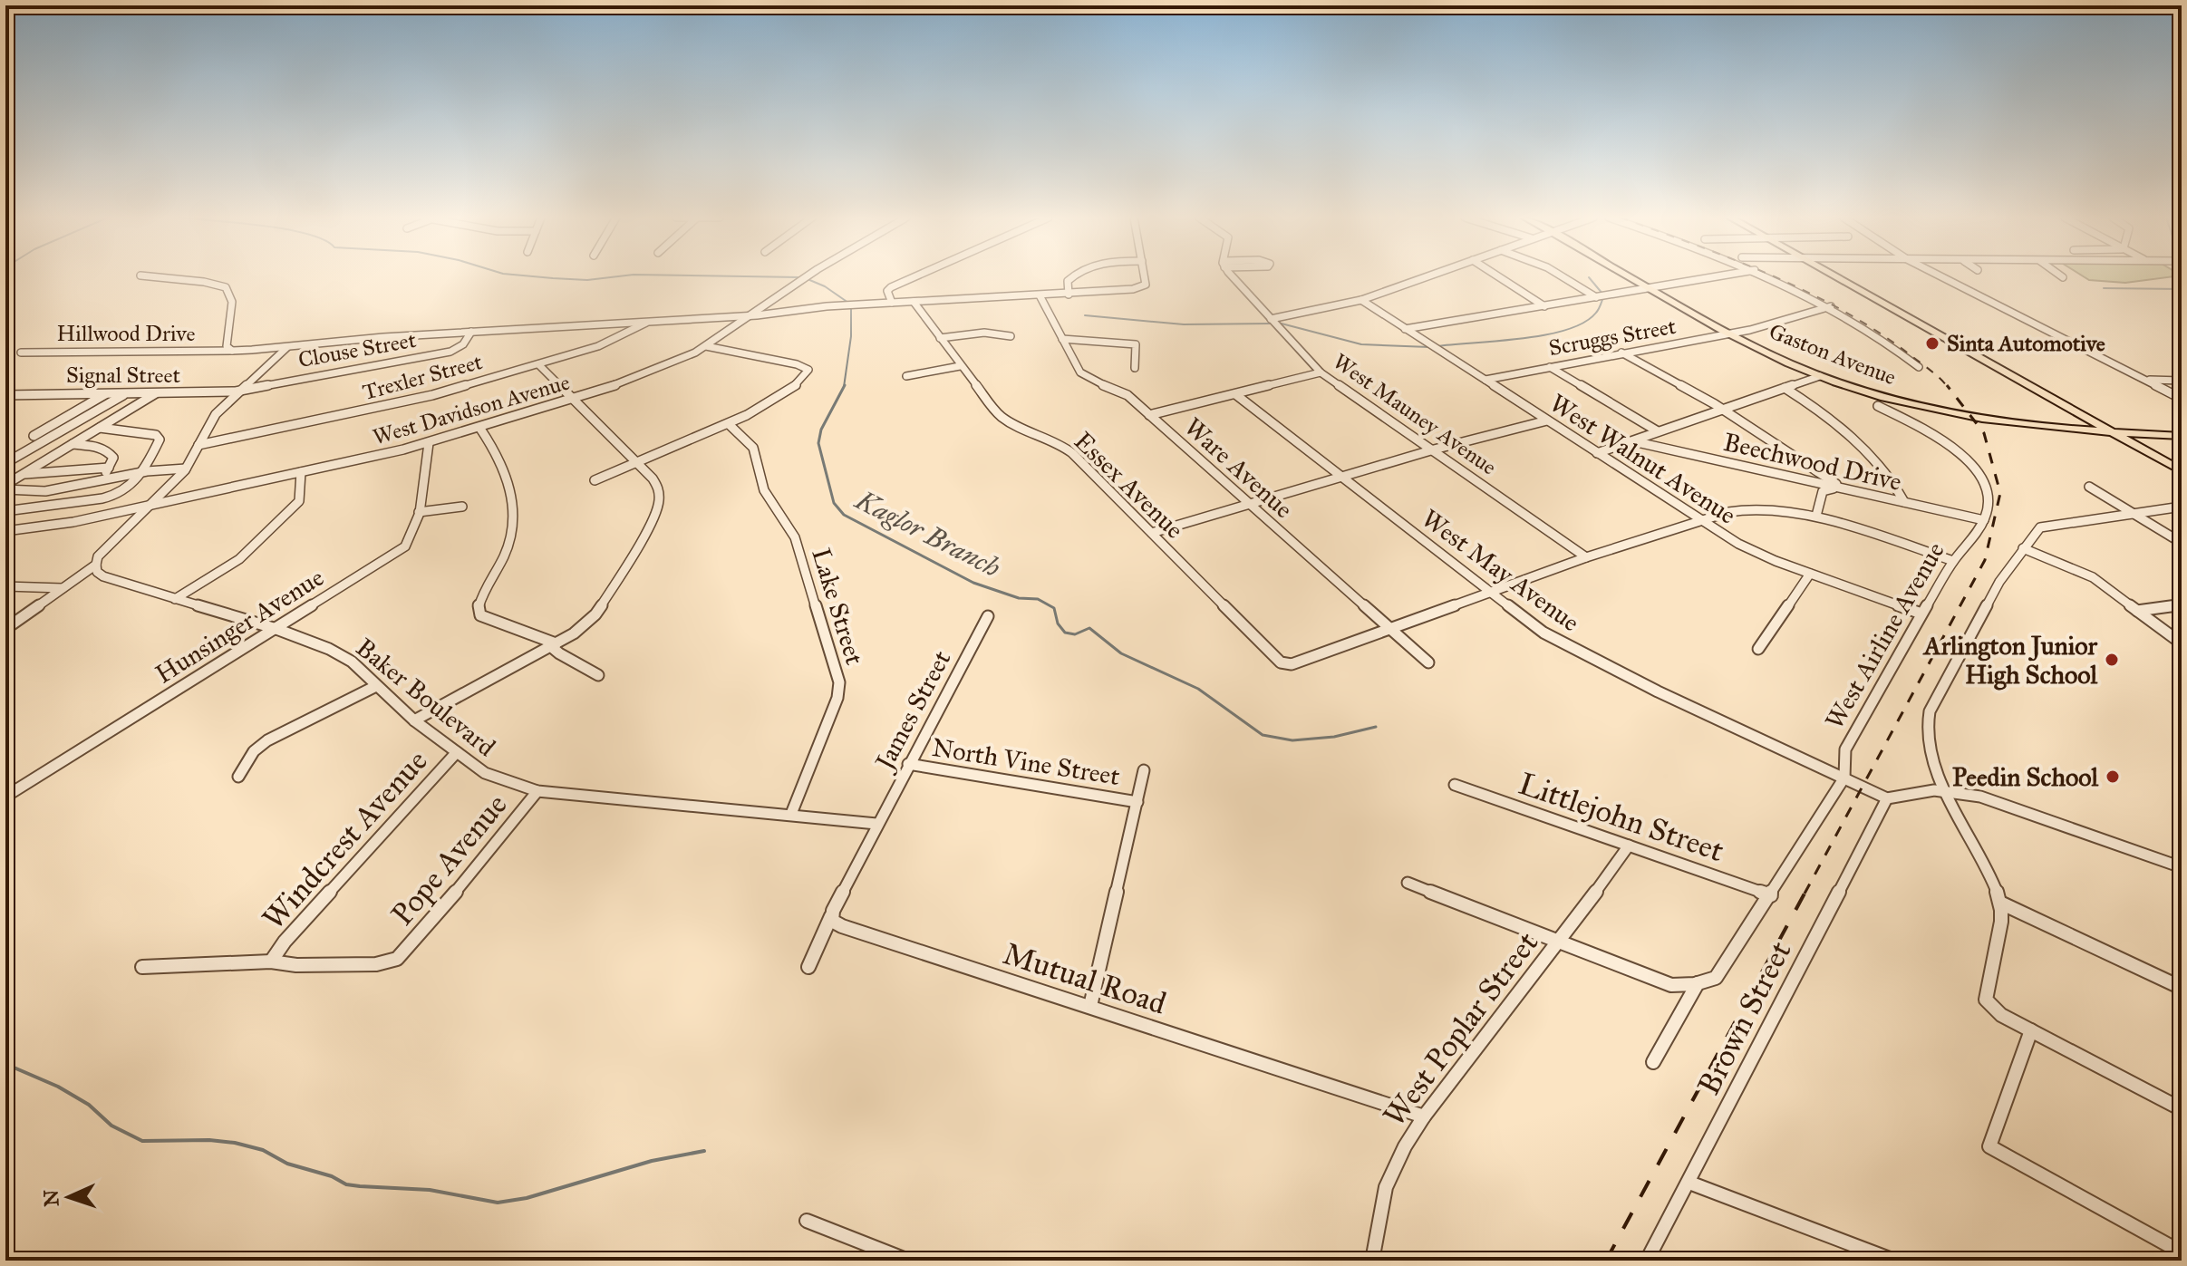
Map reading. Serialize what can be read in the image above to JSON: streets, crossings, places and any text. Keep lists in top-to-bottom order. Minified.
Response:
{"streets":{"main road":["Gaston Avenue"],"street":["Hillwood Drive","Scruggs Street","Clouse Street","Signal Street","Trexler Street","West Davidson Avenue","West Mauney Avenue","West Walnut Avenue","Beechwood Drive","Ware Avenue","Essex Avenue","West May Avenue","Lake Street","Hunsinger Avenue","West Airline Avenue","Baker Boulevard","James Street","North Vine Street","Littlejohn Street","Windcrest Avenue","Pope Avenue","Mutual Road","Brown Street","West Poplar Street"]},"crossings":[["Hillwood Drive","Clouse Street"],["Hillwood Drive","Trexler Street"],["Hillwood Drive","West Davidson Avenue"],["Hillwood Drive","Ware Avenue"],["Hillwood Drive","Essex Avenue"],["Scruggs Street","Gaston Avenue"],["Scruggs Street","West Walnut Avenue"],["Clouse Street","Signal Street"],["West Davidson Avenue","Hunsinger Avenue"],["West Walnut Avenue","West Airline Avenue"],["Beechwood Drive","West Airline Avenue"],["Ware Avenue","Essex Avenue"],["West May Avenue","West Airline Avenue"],["West May Avenue","Brown Street"],["Lake Street","Baker Boulevard"],["Hunsinger Avenue","Baker Boulevard"],["West Airline Avenue","Littlejohn Street"],["Baker Boulevard","James Street"],["Baker Boulevard","Windcrest Avenue"],["Baker Boulevard","Pope Avenue"],["James Street","North Vine Street"],["Littlejohn Street","West Poplar Street"],["Windcrest Avenue","Pope Avenue"],["Mutual Road","West Poplar Street"]],"water":["Kaglor Branch"],"places":["Sinta Automotive","Arlington Junior High School","Peedin School"],"north":"left"}
